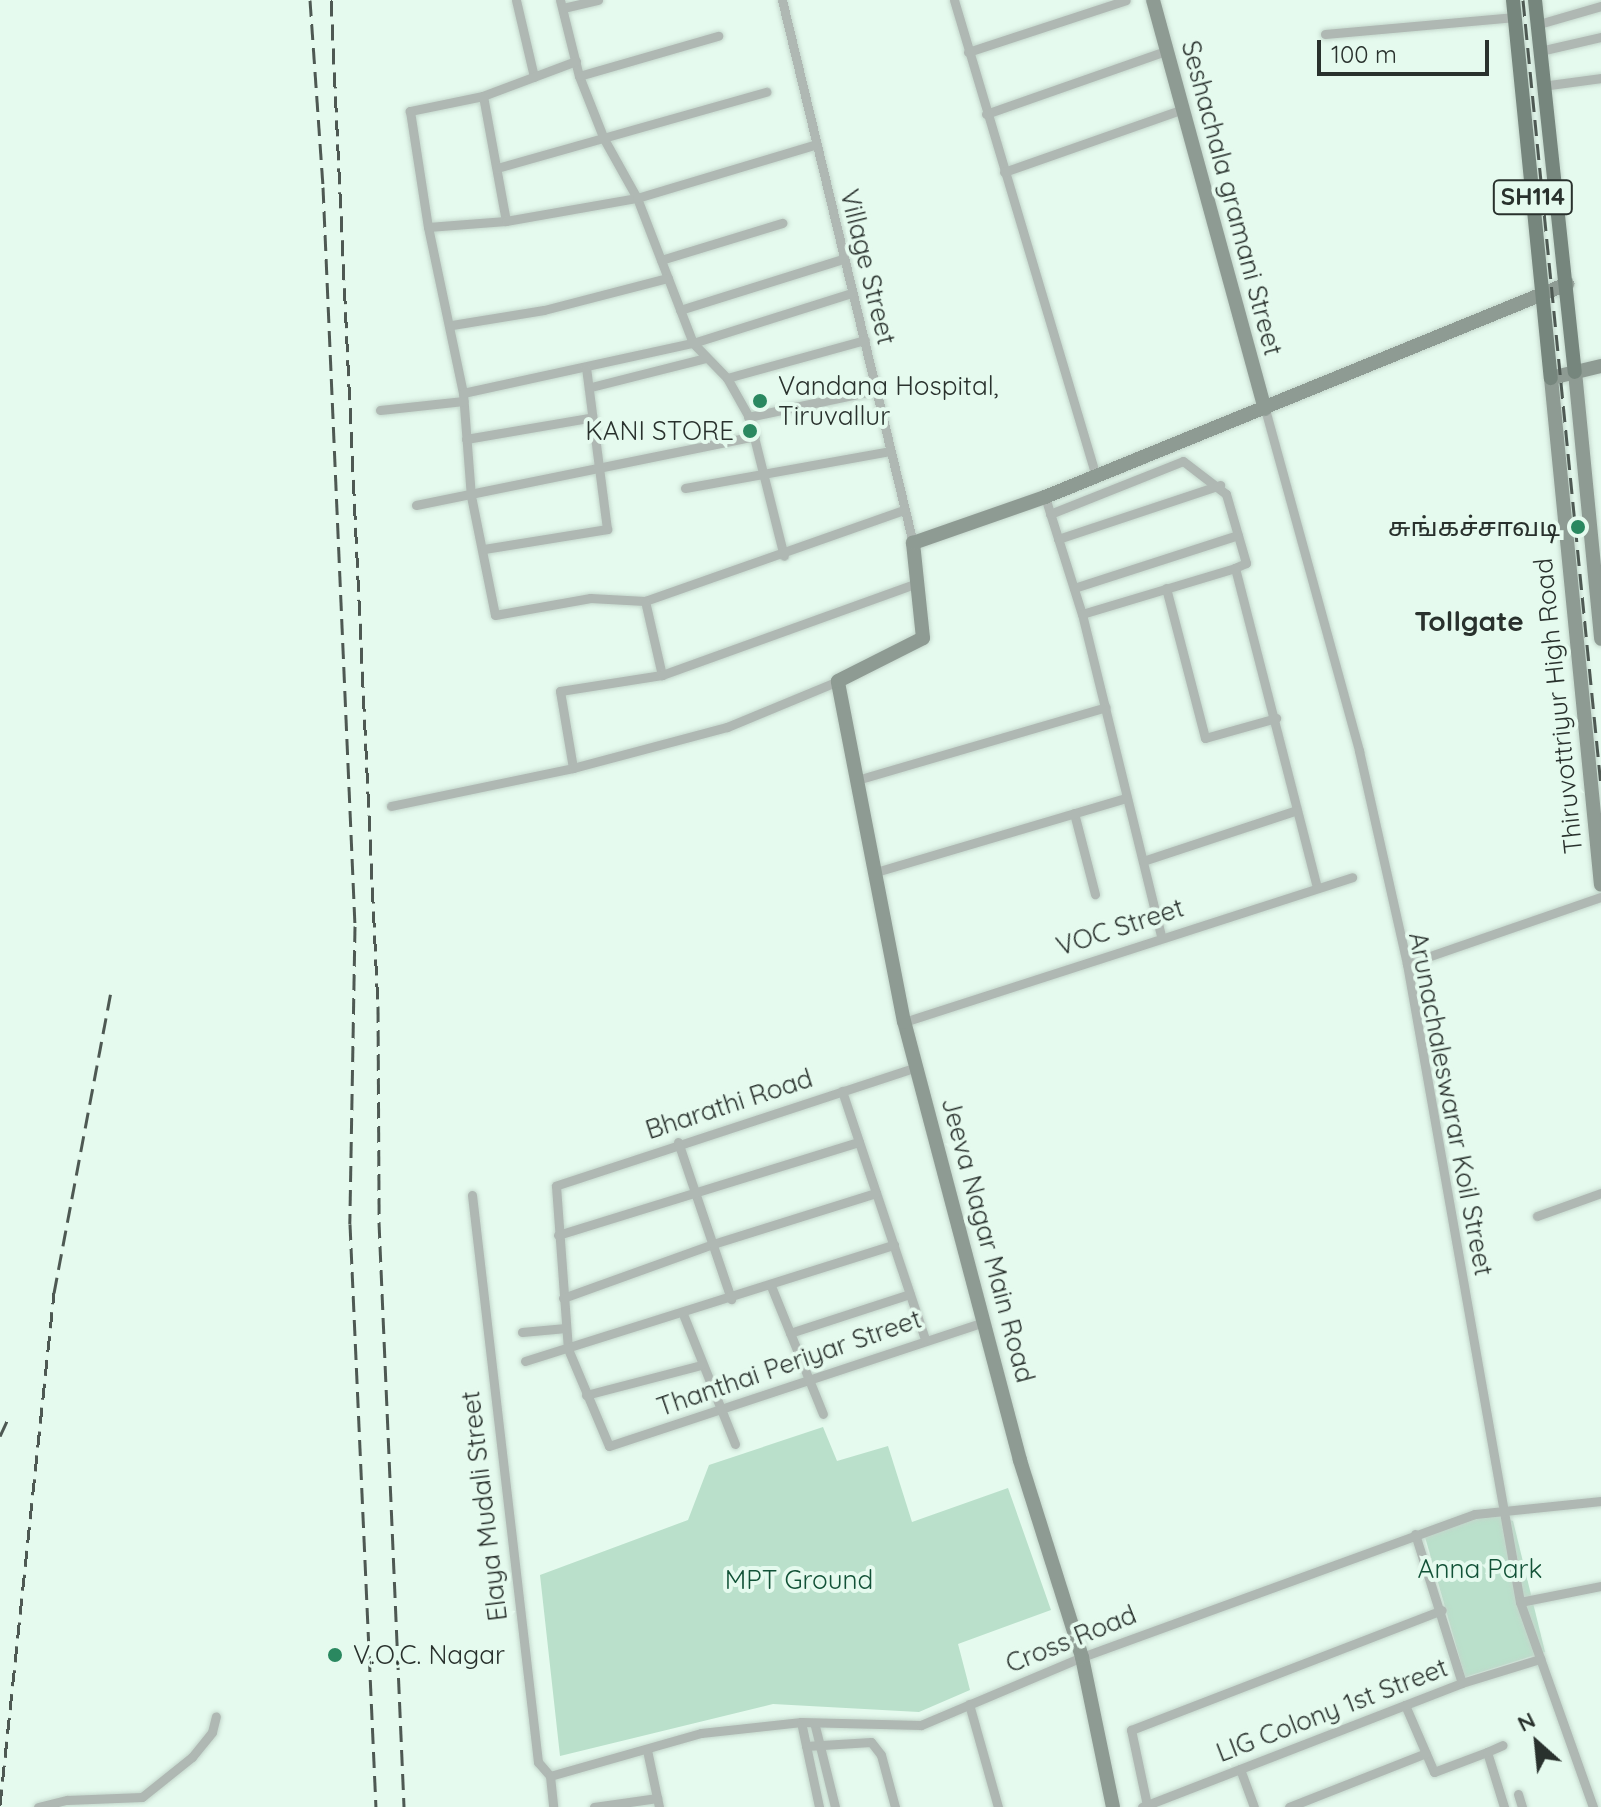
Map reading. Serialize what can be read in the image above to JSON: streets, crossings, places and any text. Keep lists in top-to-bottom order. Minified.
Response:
{"streets":{"main road":["SH114"],"street":["Seshachala gramani Street","Village Street","Thiruvottriyur High Road","VOC Street","Bharathi Road","Arunachaleswarar Koil Street","Jeeva Nagar Main Road","Thanthai Periyar Street","Elaya Mudali Street","Cross Road","LIG Colony 1st Street"]},"crossings":[["SH114","Thiruvottriyur High Road"],["Seshachala gramani Street","Arunachaleswarar Koil Street"],["VOC Street","Jeeva Nagar Main Road"],["Bharathi Road","Jeeva Nagar Main Road"],["Arunachaleswarar Koil Street","Cross Road"],["Arunachaleswarar Koil Street","LIG Colony 1st Street"],["Jeeva Nagar Main Road","Thanthai Periyar Street"],["Jeeva Nagar Main Road","Cross Road"],["Elaya Mudali Street","Cross Road"]],"districts":["Tollgate"],"parks":["Anna Park","MPT Ground"],"places":["Vandana Hospital, Tiruvallur","KANI STORE","சுங்கச்சாவடி","V.O.C. Nagar"],"scale_bar":"100 m","north":"top left"}
